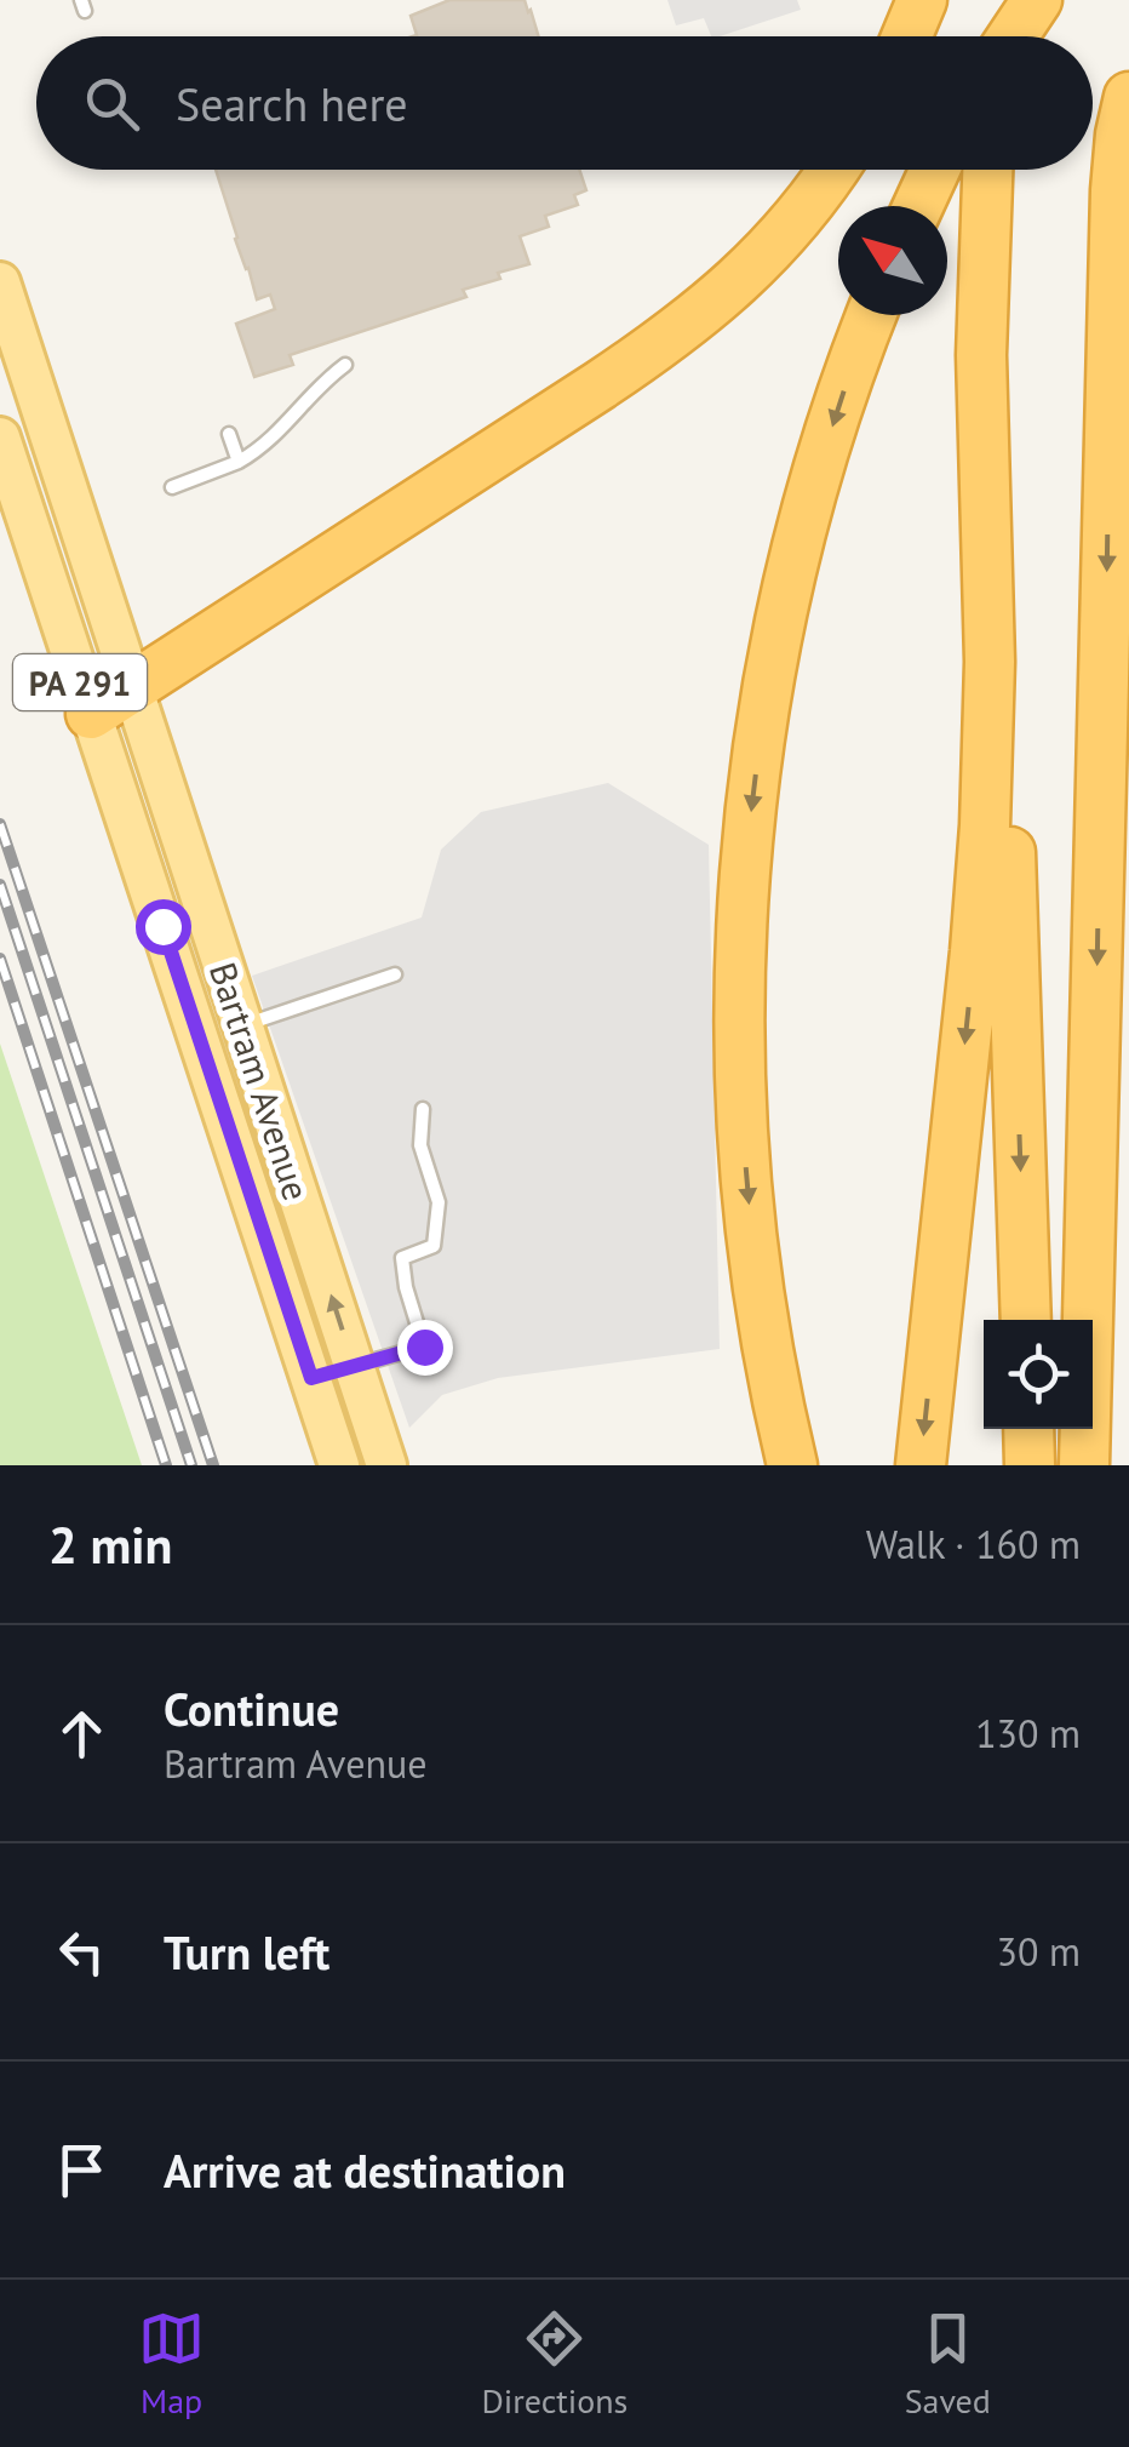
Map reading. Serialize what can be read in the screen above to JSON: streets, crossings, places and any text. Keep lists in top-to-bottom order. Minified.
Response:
{"streets":{"main road":["PA 291","Bartram Avenue"]},"north":"top left","page":{"search":"Search here","heading":["2 min","Walk · 160 m"],"list":[["Continue","Bartram Avenue","130 m"],["Turn left","30 m"],"Arrive at destination"],"nav":["Map","Directions","Saved"]}}
